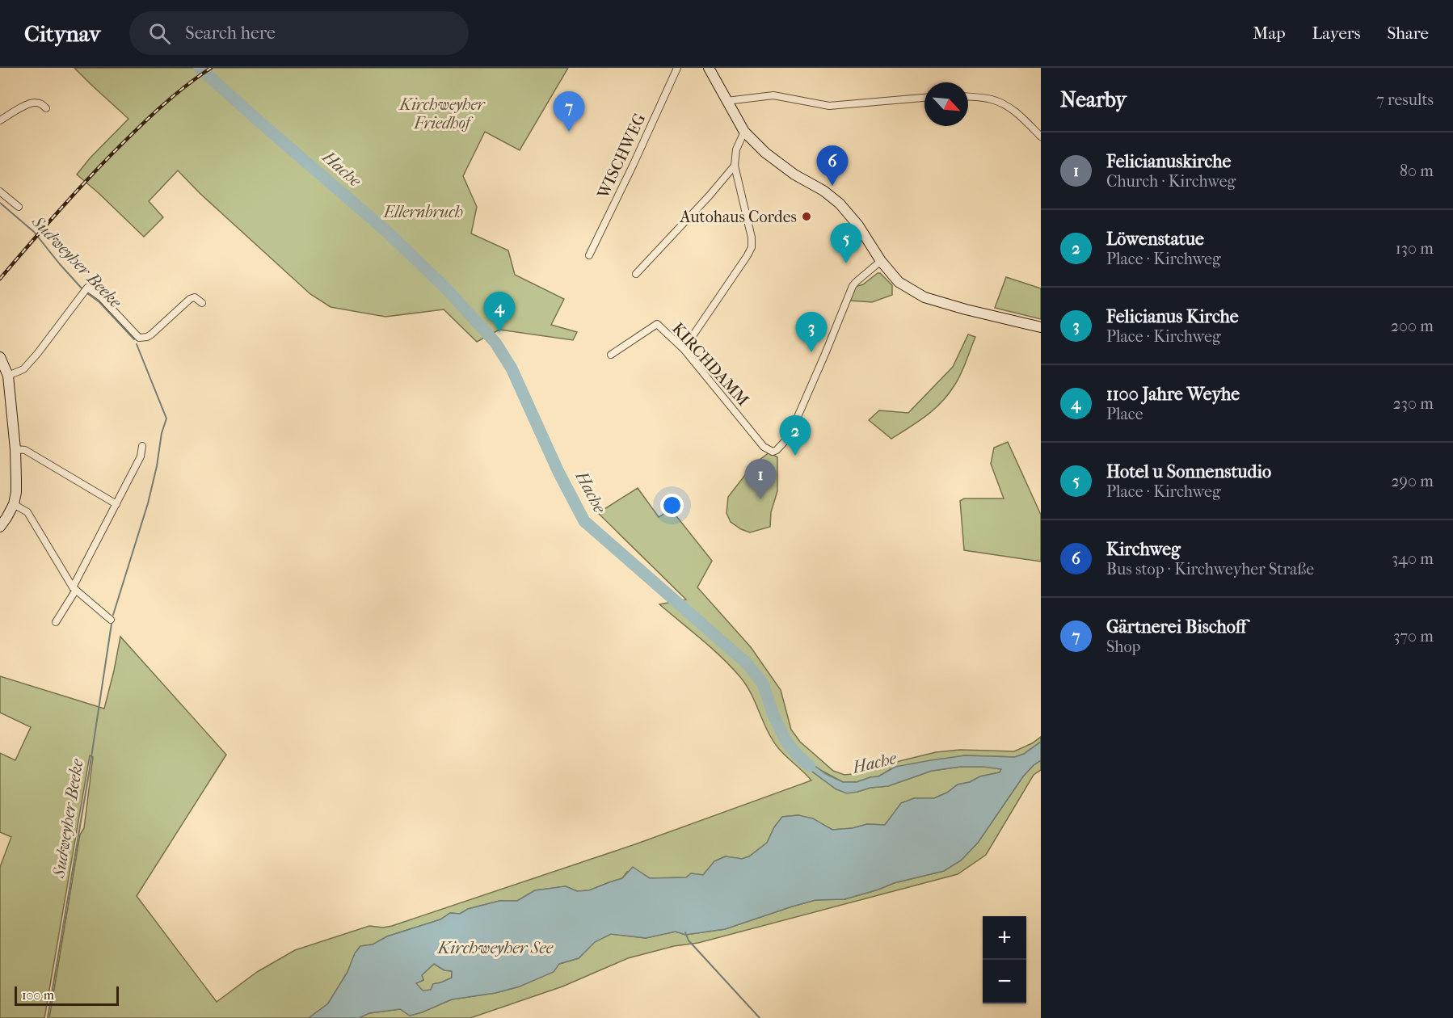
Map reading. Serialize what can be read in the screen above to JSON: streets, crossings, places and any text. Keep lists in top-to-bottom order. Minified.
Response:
{"streets":{"street":["WISCHWEG","KIRCHDAMM"]},"water":["Hache","Sudweyher Beeke","Kirchweyher See"],"parks":["Kirchweyher Friedhof","Ellernbruch"],"places":["Autohaus Cordes"],"scale_bar":"100 m","north":"bottom right","page":{"header":"Citynav","search":"Search here","nav":["Map","Layers","Share"],"heading":["Nearby","7 results"],"pins":["7","6","5","4","3","2","1"],"list":[{"mark":"1","name":"Felicianuskirche","note":"Church · Kirchweg","value":"80 m"},{"mark":"2","name":"Löwenstatue","note":"Place · Kirchweg","value":"130 m"},{"mark":"3","name":"Felicianus Kirche","note":"Place · Kirchweg","value":"200 m"},{"mark":"4","name":"1100 Jahre Weyhe","note":"Place","value":"230 m"},{"mark":"5","name":"Hotel u Sonnenstudio","note":"Place · Kirchweg","value":"290 m"},{"mark":"6","name":"Kirchweg","note":"Bus stop · Kirchweyher Straße","value":"340 m"},{"mark":"7","name":"Gärtnerei Bischoff","note":"Shop","value":"370 m"}],"map_buttons":["+","−"],"scale":"100 m"}}
